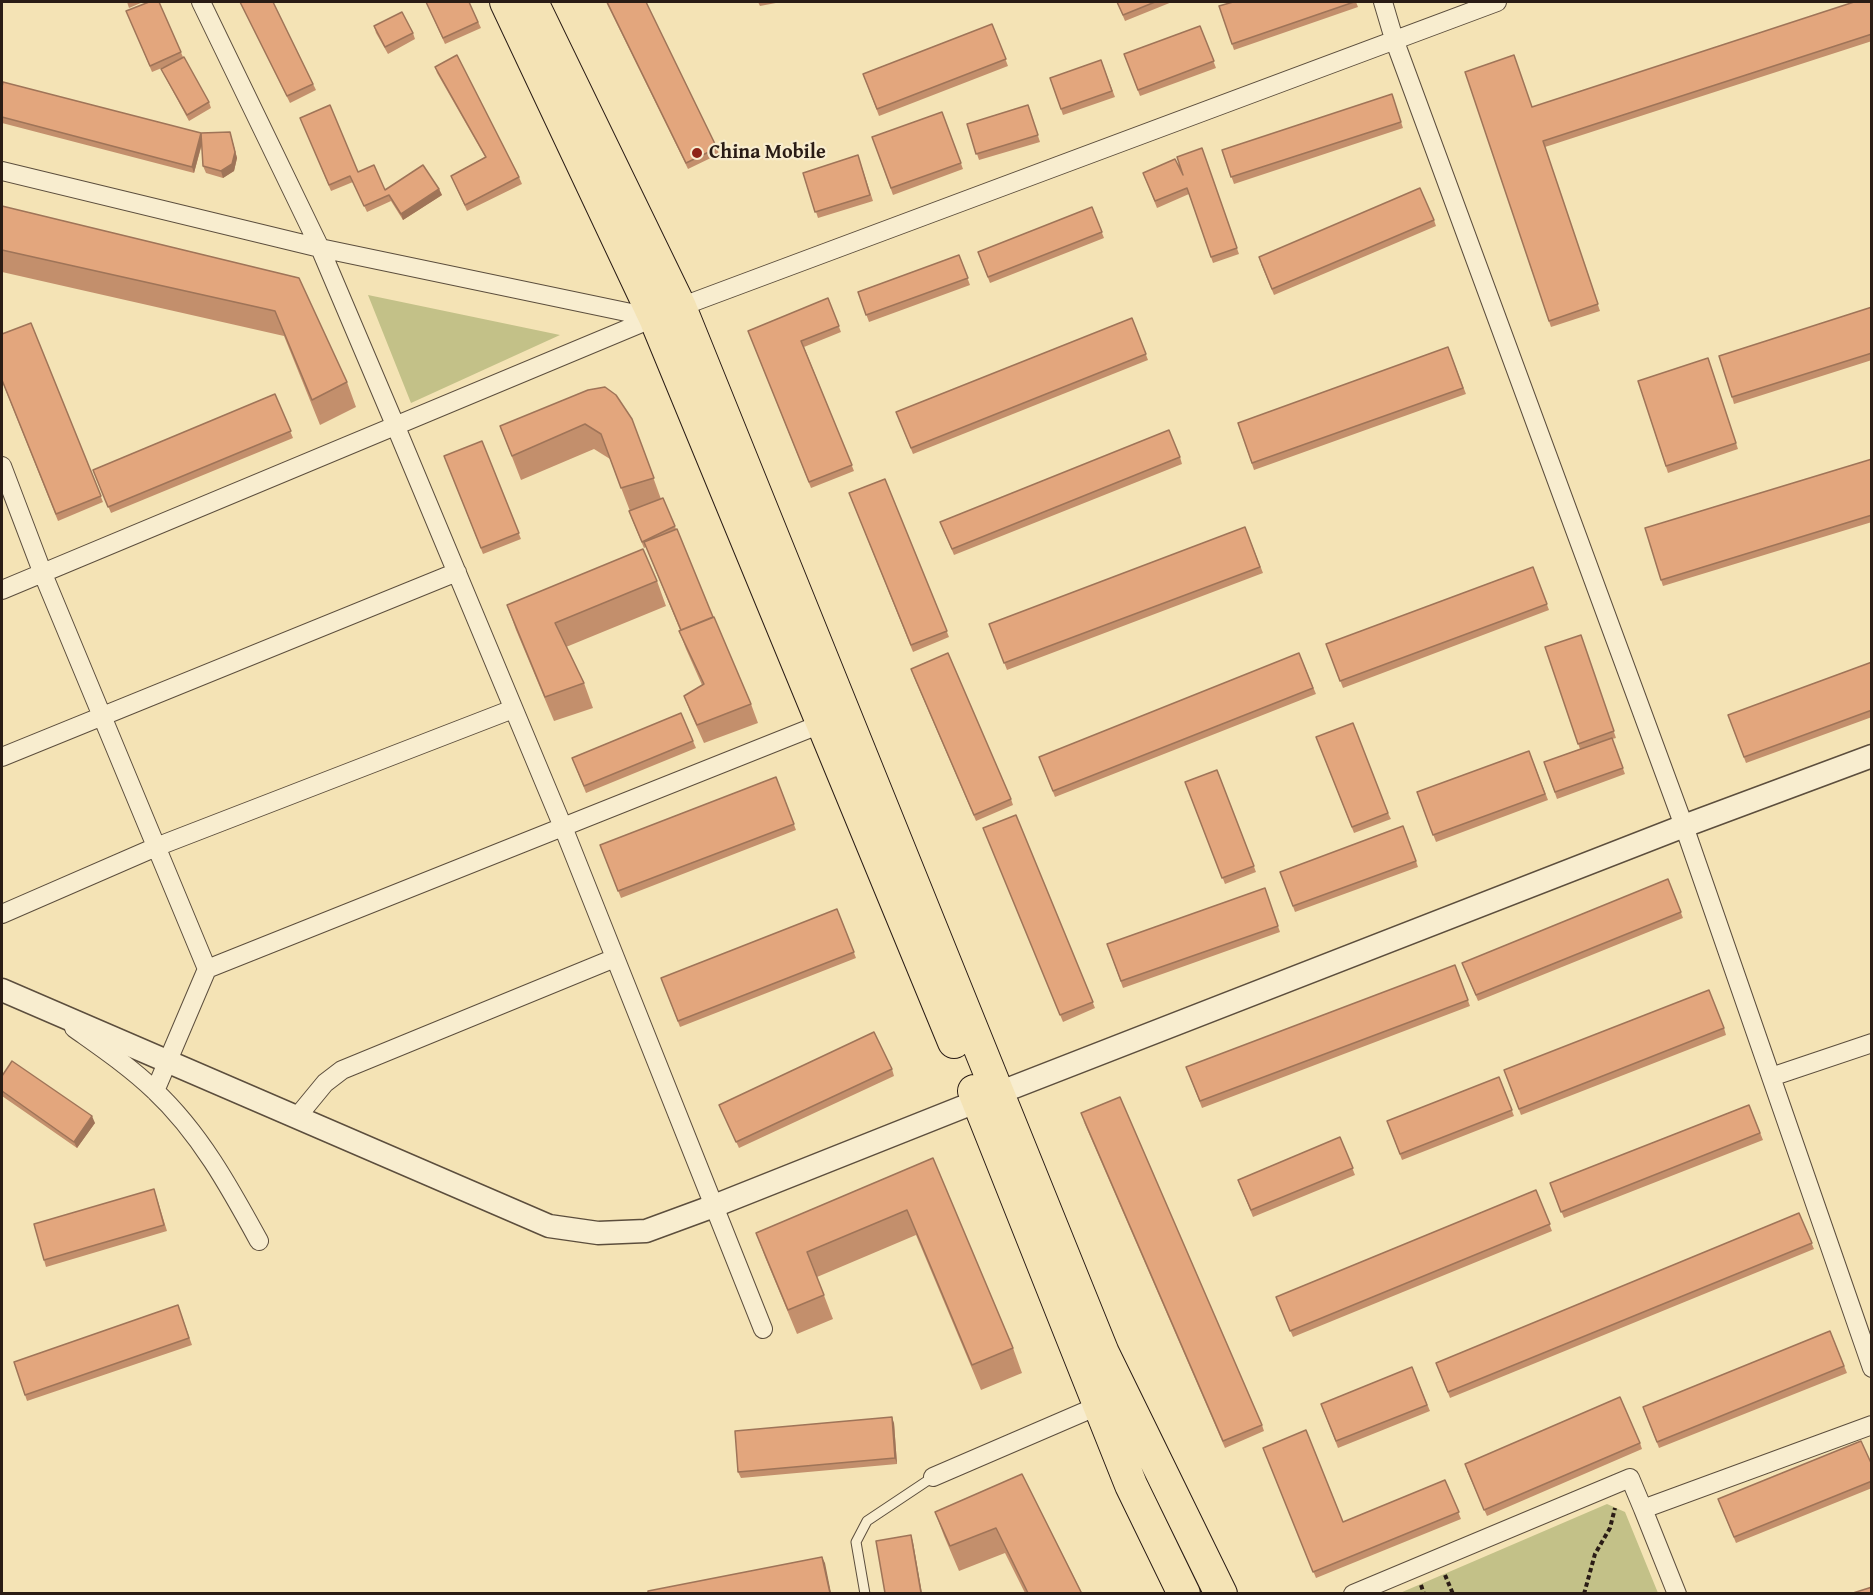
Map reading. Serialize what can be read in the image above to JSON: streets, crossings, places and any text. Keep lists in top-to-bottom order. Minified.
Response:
{"places":["China Mobile"]}
